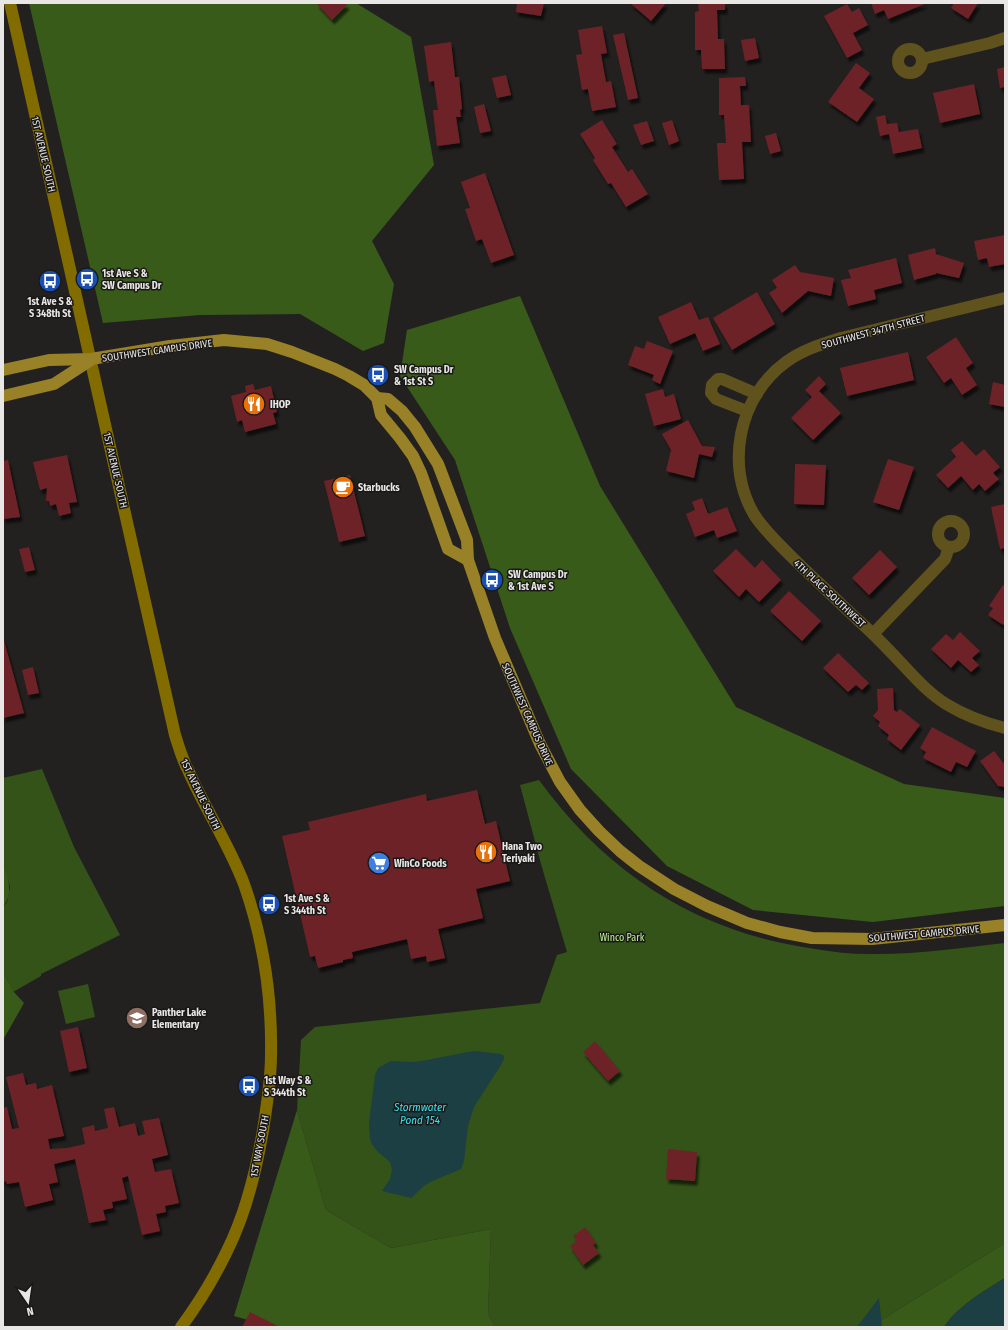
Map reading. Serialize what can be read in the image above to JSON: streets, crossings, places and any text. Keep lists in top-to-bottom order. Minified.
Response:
{"streets":{"main road":["1ST AVENUE SOUTH","SOUTHWEST CAMPUS DRIVE","1ST WAY SOUTH"],"street":["SOUTHWEST 347TH STREET","4TH PLACE SOUTHWEST"]},"crossings":[["1ST AVENUE SOUTH","SOUTHWEST CAMPUS DRIVE"],["1ST AVENUE SOUTH","1ST WAY SOUTH"],["SOUTHWEST 347TH STREET","4TH PLACE SOUTHWEST"]],"water":["Stormwater Pond 154"],"parks":["Winco Park"],"places":{"bus stop":["1st Ave S & SW Campus Dr","1st Ave S & S 348th St","SW Campus Dr & 1st St S","SW Campus Dr & 1st Ave S","1st Ave S & S 344th St","1st Way S & S 344th St"],"restaurant":["IHOP","Hana Two Teriyaki"],"cafe":["Starbucks"],"supermarket":["WinCo Foods"],"school or university":["Panther Lake Elementary"]},"north":"bottom"}
